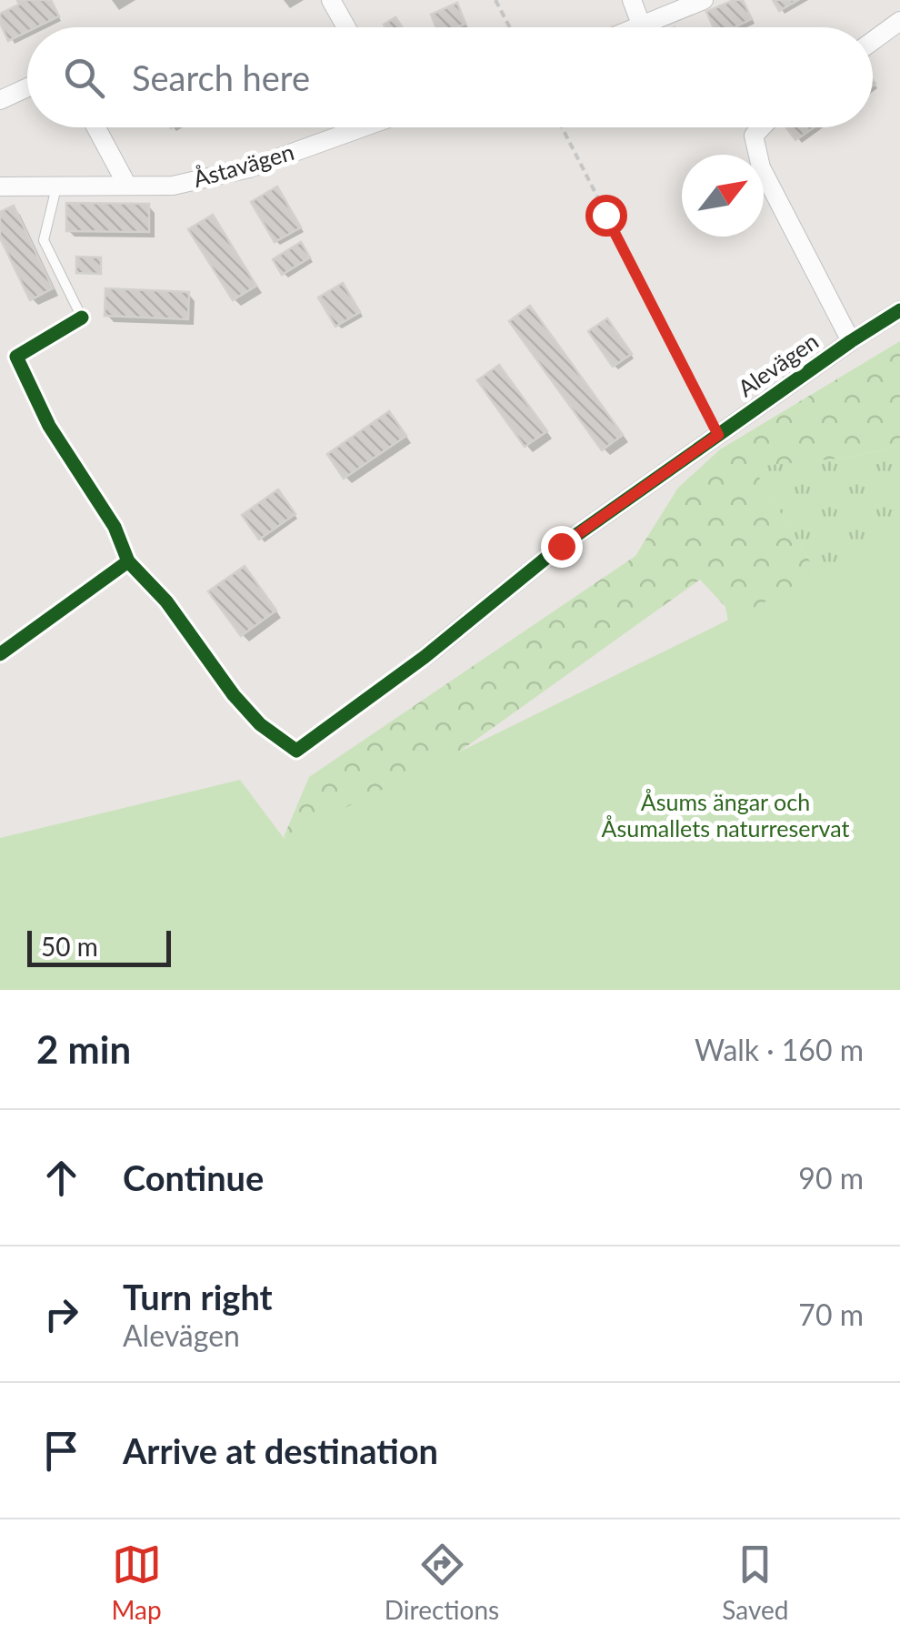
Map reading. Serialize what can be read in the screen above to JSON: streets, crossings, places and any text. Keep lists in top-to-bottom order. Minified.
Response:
{"streets":{"street":["Åstavägen","Alevägen"]},"parks":["Åsums ängar och Åsumallets naturreservat"],"scale_bar":"50 m","north":"top right","page":{"search":"Search here","scale":"50 m","heading":["2 min","Walk · 160 m"],"list":[["Continue","90 m"],["Turn right","Alevägen","70 m"],"Arrive at destination"],"nav":["Map","Directions","Saved"]}}
